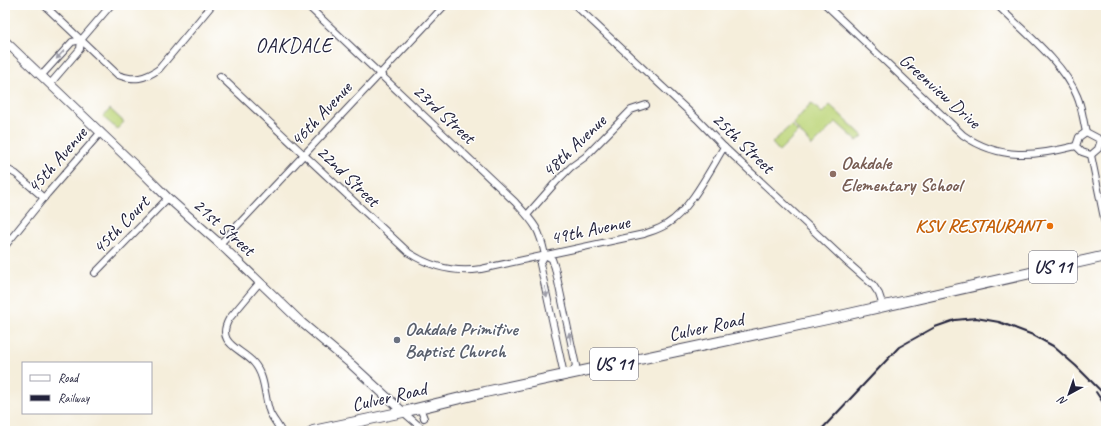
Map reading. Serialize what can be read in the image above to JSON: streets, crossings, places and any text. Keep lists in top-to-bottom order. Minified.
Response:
{"streets":{"main road":["US 11","Culver Road"],"street":["Greenview Drive","46th Avenue","23rd Street","25th Street","48th Avenue","45th Avenue","22nd Street","45th Court","21st Street","49th Avenue"]},"crossings":[["46th Avenue","23rd Street"],["46th Avenue","22nd Street"],["46th Avenue","21st Street"],["23rd Street","48th Avenue"],["23rd Street","49th Avenue"],["23rd Street","Culver Road"],["25th Street","49th Avenue"],["25th Street","Culver Road"],["45th Avenue","21st Street"],["22nd Street","49th Avenue"],["45th Court","21st Street"],["21st Street","Culver Road"]],"districts":["OAKDALE"],"places":["Oakdale Elementary School","KSV RESTAURANT","Oakdale Primitive Baptist Church"],"legend":["Road","Railway"],"north":"bottom left"}
